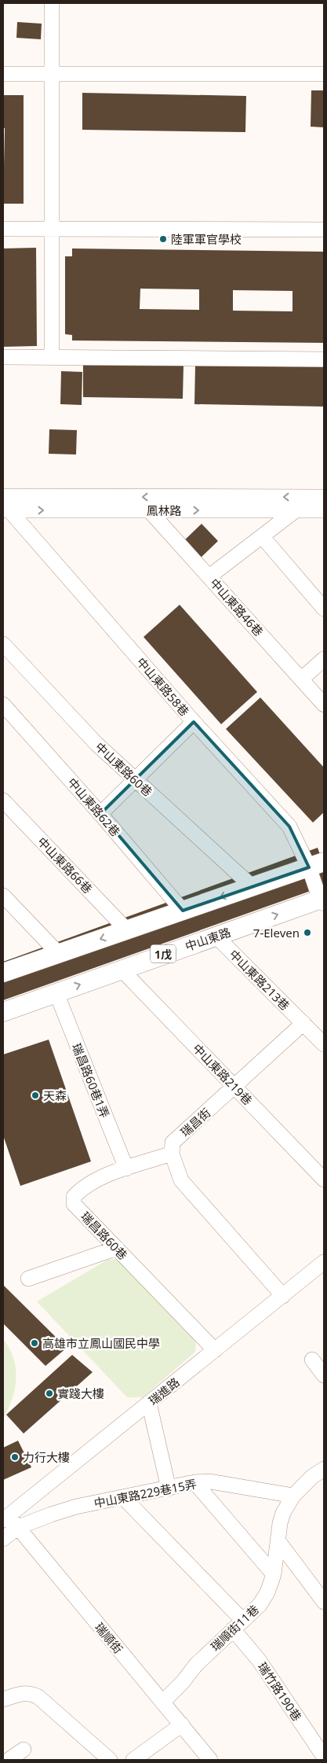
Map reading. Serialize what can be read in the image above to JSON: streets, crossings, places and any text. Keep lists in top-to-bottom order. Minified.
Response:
{"streets":{"main road":["中山東路","1戊"],"street":["鳳林路","中山東路46巷","中山東路58巷","中山東路60巷","中山東路62巷","中山東路66巷","中山東路213巷","中山東路219巷","瑞昌路60巷1弄","瑞昌街","瑞昌路60巷","瑞進路","中山東路229巷15弄","瑞順街11巷","瑞順街","瑞竹路190巷"]},"crossings":[["鳳林路","中山東路46巷"],["鳳林路","中山東路58巷"],["中山東路58巷","中山東路"],["中山東路","中山東路213巷"],["中山東路","中山東路219巷"],["中山東路","瑞昌路60巷1弄"],["中山東路213巷","瑞昌街"],["中山東路219巷","瑞昌街"],["瑞昌路60巷1弄","瑞昌路60巷"],["瑞昌街","瑞昌路60巷"],["瑞昌路60巷","瑞進路"],["瑞進路","中山東路229巷15弄"],["瑞進路","瑞順街"],["中山東路229巷15弄","瑞順街11巷"],["中山東路229巷15弄","瑞順街"],["中山東路229巷15弄","瑞竹路190巷"],["瑞順街11巷","瑞順街"],["瑞順街11巷","瑞竹路190巷"]],"places":["陸軍軍官學校","7-Eleven","天森","高雄市立鳳山國民中學","實踐大樓","力行大樓"]}
